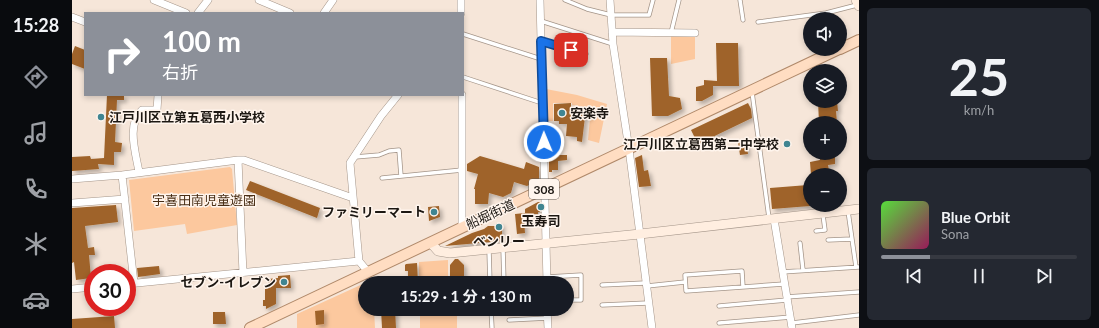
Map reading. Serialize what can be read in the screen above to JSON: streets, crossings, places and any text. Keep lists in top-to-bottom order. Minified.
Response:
{"streets":{"main road":["308","船堀街道"]},"parks":["宇喜田南児童遊園"],"places":["安楽寺","江戸川区立第五葛西小学校","江戸川区立葛西第二中学校","玉寿司","ファミリーマート","ベンリー","セブン-イレブン"],"page":{"tabs":"15:28","tile":["25","km/h"],"map_buttons":["+","−"],"turn":["100 m","右折"],"song":["Blue Orbit","Sona"],"limit":"30","trip":"15:29 · 1 分 · 130 m"}}
